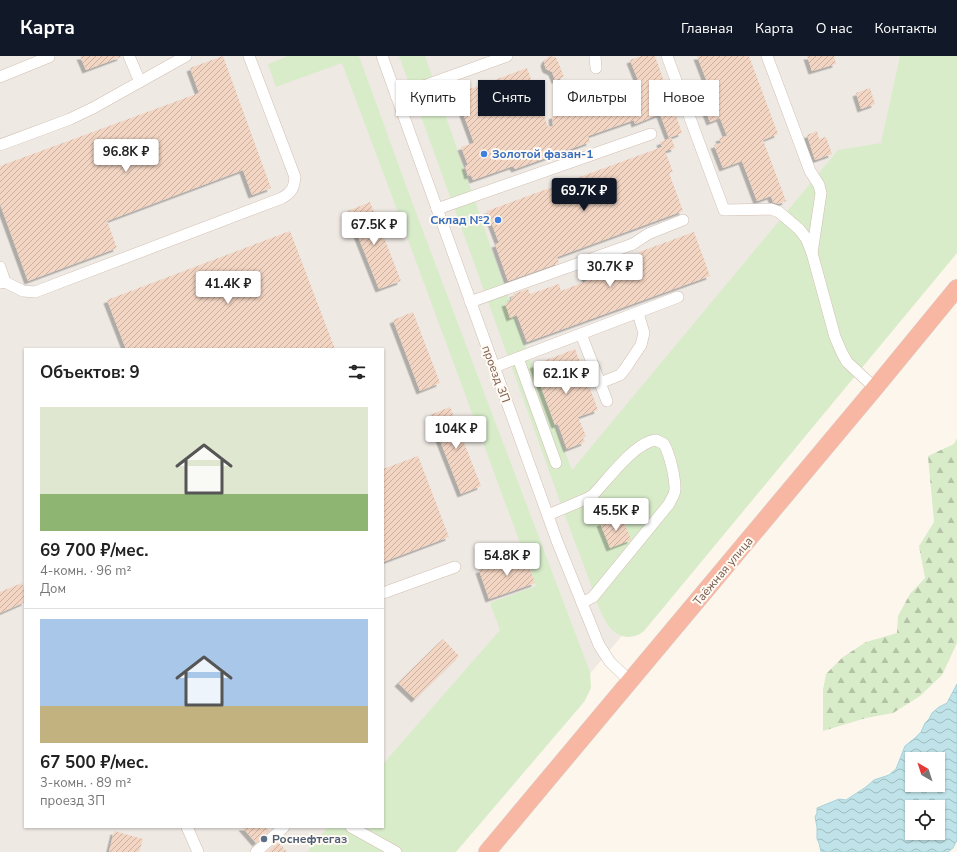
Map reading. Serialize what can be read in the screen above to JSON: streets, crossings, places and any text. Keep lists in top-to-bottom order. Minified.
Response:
{"streets":{"highway":["Таёжная улица"],"street":["проезд 3П"]},"crossings":[["проезд 3П","Таёжная улица"]],"places":["Золотой фазан-1","Склад №2","Роснефтегаз"],"north":"top left","page":{"header":"Карта","nav":["Главная","Карта","О нас","Контакты"],"chip":["Купить","Снять","Фильтры","Новое"],"price":["96.8K ₽","69.7K ₽","67.5K ₽","30.7K ₽","41.4K ₽","62.1K ₽","104K ₽","45.5K ₽","54.8K ₽"],"heading":"Объектов: 9","list":[{"name":"69 700 ₽/мес.","note":"4-комн. · 96 m² · Дом"},{"name":"67 500 ₽/мес.","note":"3-комн. · 89 m² · проезд 3П"}]}}
